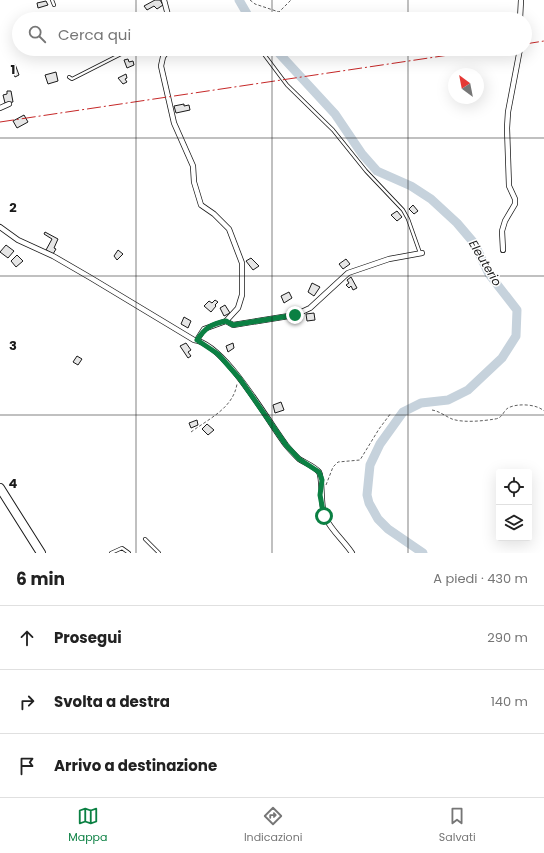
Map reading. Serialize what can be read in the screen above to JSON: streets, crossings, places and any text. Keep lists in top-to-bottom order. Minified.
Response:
{"water":["Eleuterio"],"north":"top left","page":{"search":"Cerca qui","heading":["6 min","A piedi · 430 m"],"list":[["Prosegui","290 m"],["Svolta a destra","140 m"],"Arrivo a destinazione"],"nav":["Mappa","Indicazioni","Salvati"]},"grid":{"rows":["1","2","3","4"]}}
